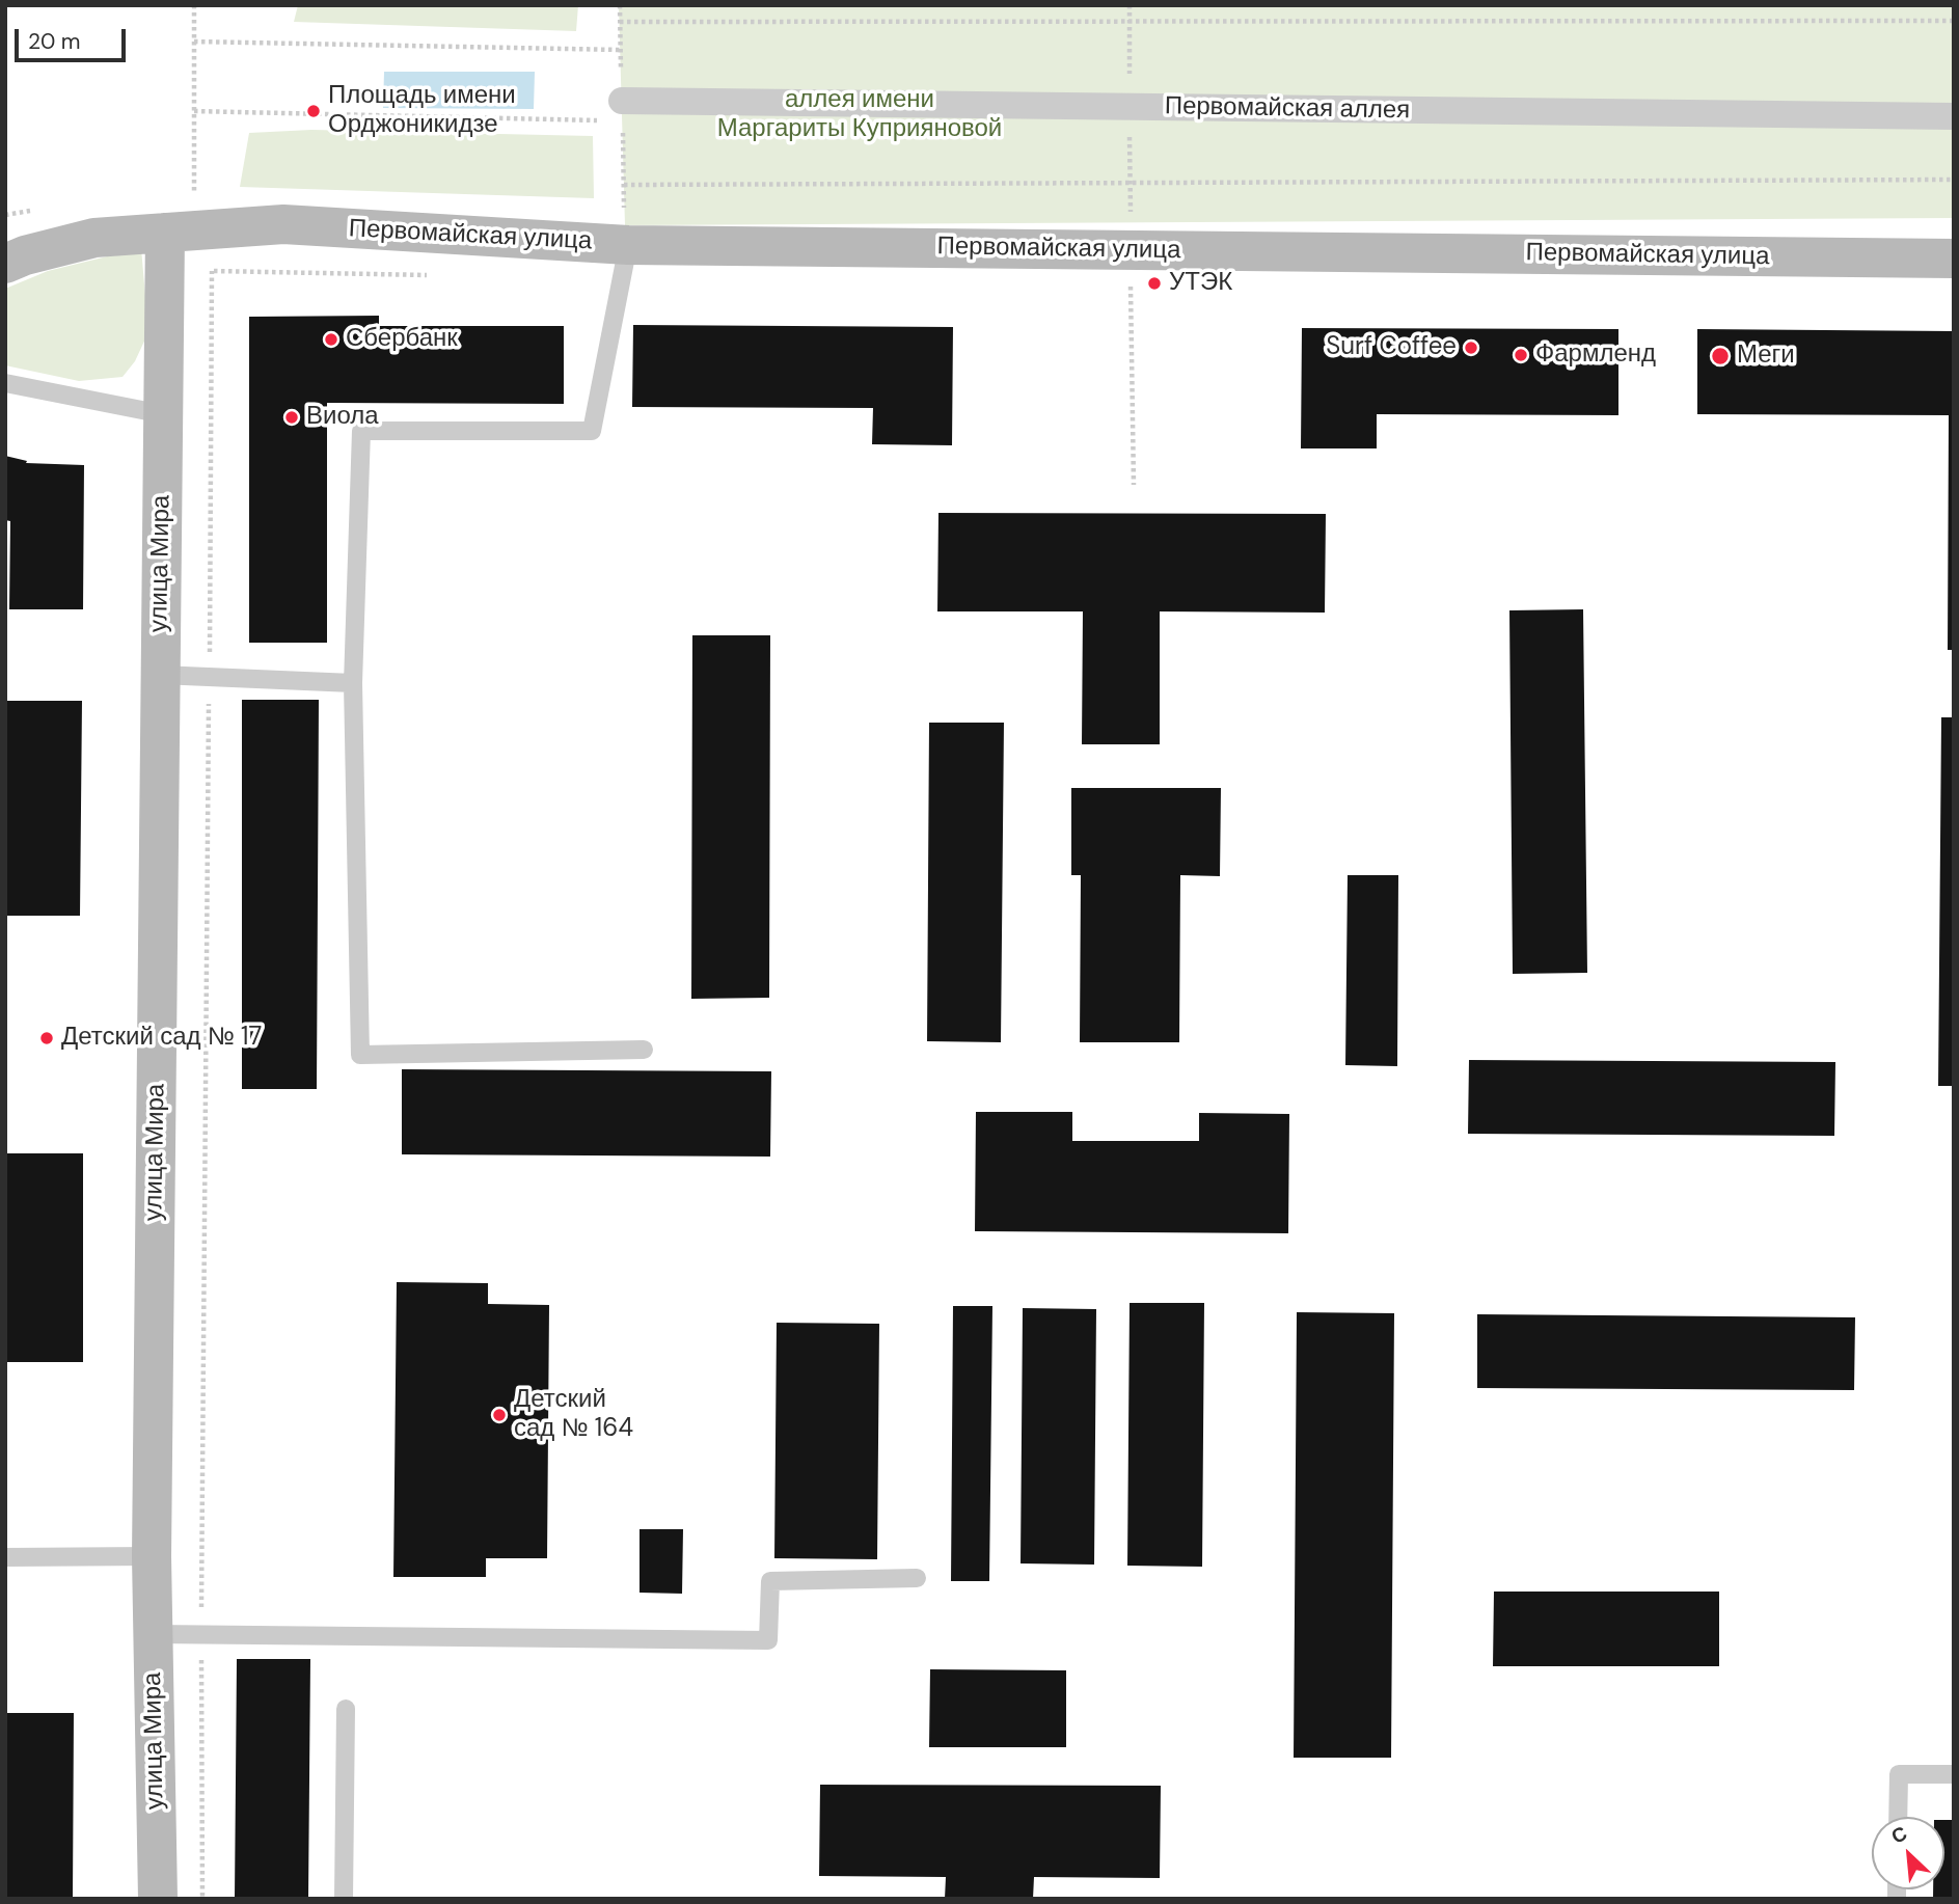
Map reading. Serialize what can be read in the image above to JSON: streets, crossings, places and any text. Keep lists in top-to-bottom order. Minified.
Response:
{"streets":{"main road":["Первомайская улица","улица Мира"],"street":["Первомайская аллея"]},"crossings":[["Первомайская улица","улица Мира"]],"parks":["аллея имени Маргариты Куприяновой"],"places":["Площадь имени Орджоникидзе","УТЭК","Сбербанк","Surf Coffee","Фармленд","Меги","Виола","Детский сад № 17","Детский сад № 164"],"scale_bar":"20 m","north":"top left"}
